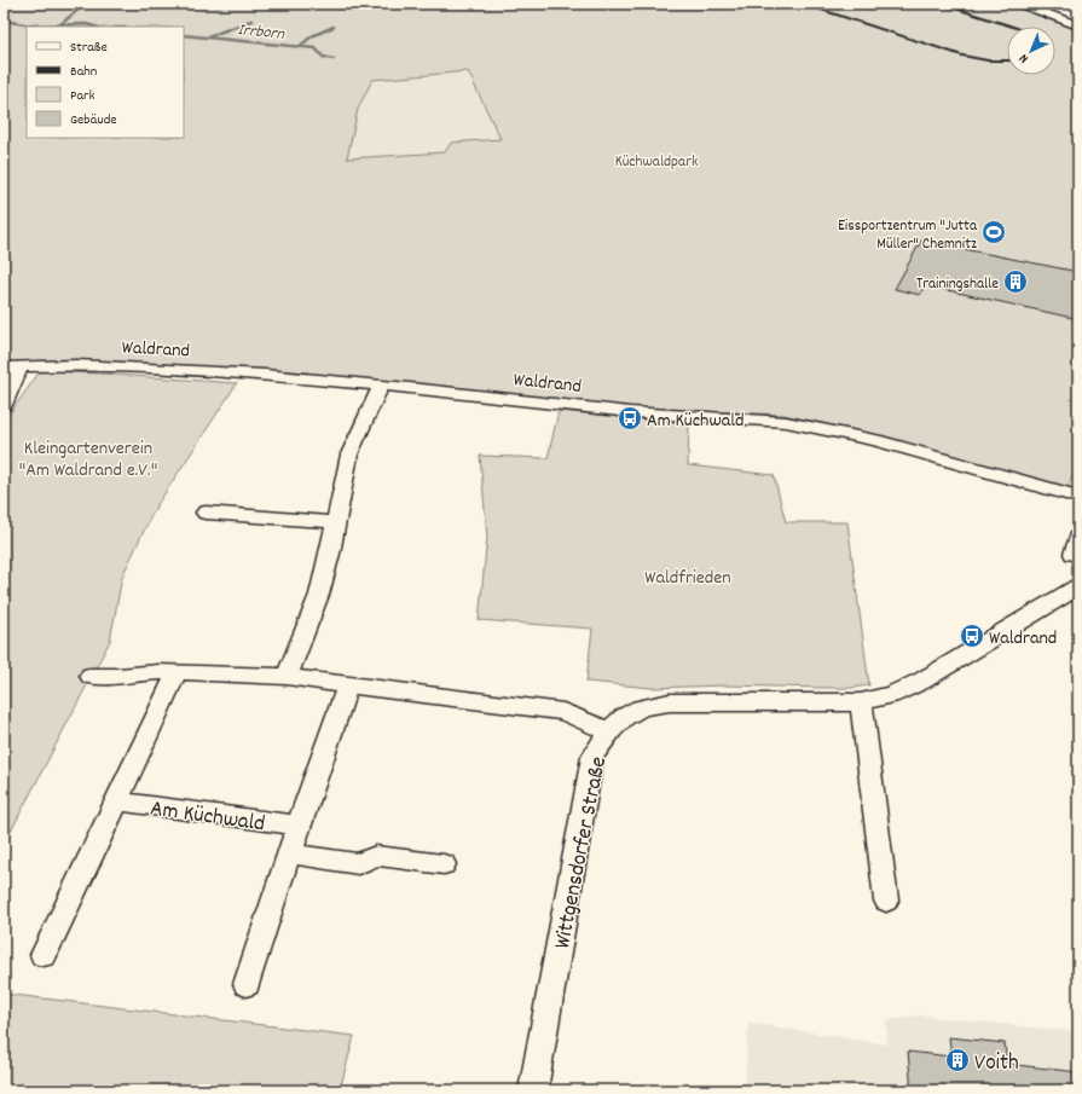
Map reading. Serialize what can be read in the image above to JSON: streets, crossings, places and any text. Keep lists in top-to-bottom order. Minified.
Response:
{"streets":{"street":["Waldrand","Am Küchwald","Wittgensdorfer Straße"]},"water":["Irrborn"],"parks":["Küchwaldpark","Kleingartenverein \"Am Waldrand e.V.\"","Waldfrieden"],"places":{"sports":["Eissportzentrum \"Jutta Müller\" Chemnitz"],"building":["Trainingshalle","Voith"],"bus stop":["Am Küchwald","Waldrand"]},"legend":["Straße","Bahn","Park","Gebäude"],"north":"bottom left"}
